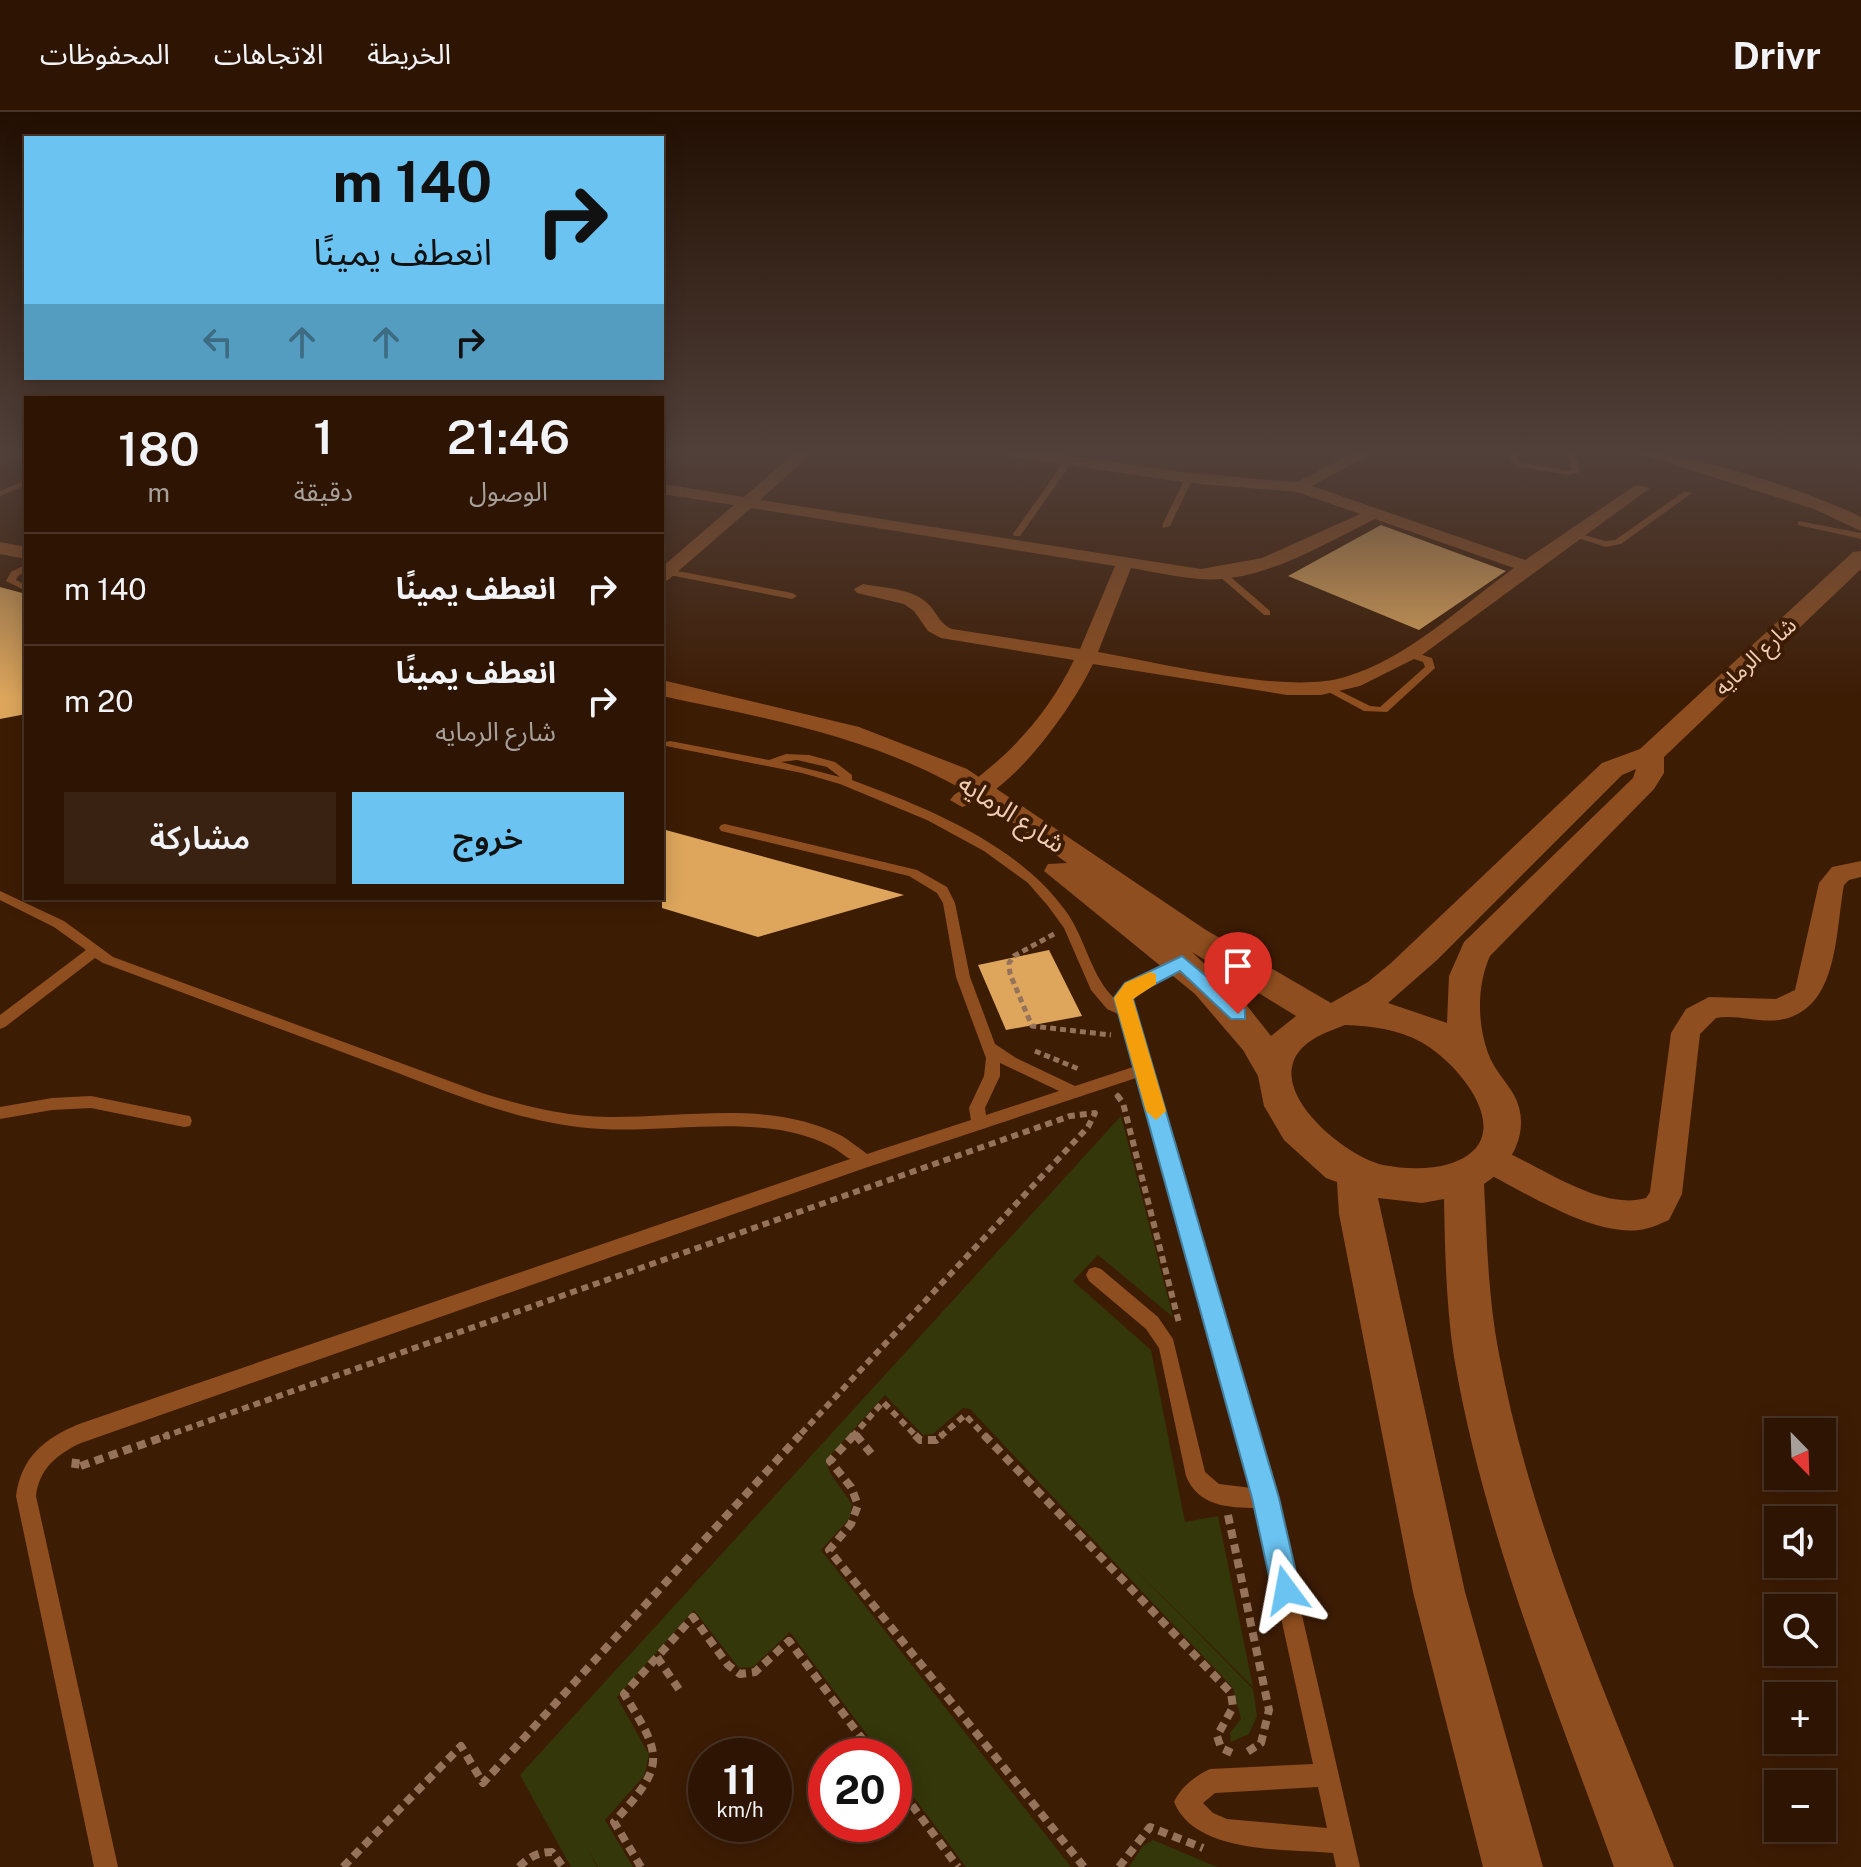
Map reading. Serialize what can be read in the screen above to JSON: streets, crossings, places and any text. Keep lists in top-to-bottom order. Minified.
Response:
{"streets":{"street":["شارع الرمايه"]},"north":"bottom right","page":{"header":"Drivr","nav":["الخريطة","الاتجاهات","المحفوظات"],"turn":["140 m","انعطف يمينًا"],"eta":["21:46","الوصول","1","دقيقة","180","m"],"list":[{"name":"انعطف يمينًا","value":"140 m"},{"name":"انعطف يمينًا","note":"شارع الرمايه","value":"20 m"}],"buttons":["خروج","مشاركة"],"map_buttons":["+","−"],"speed":"11 km/h","limit":"20"}}
